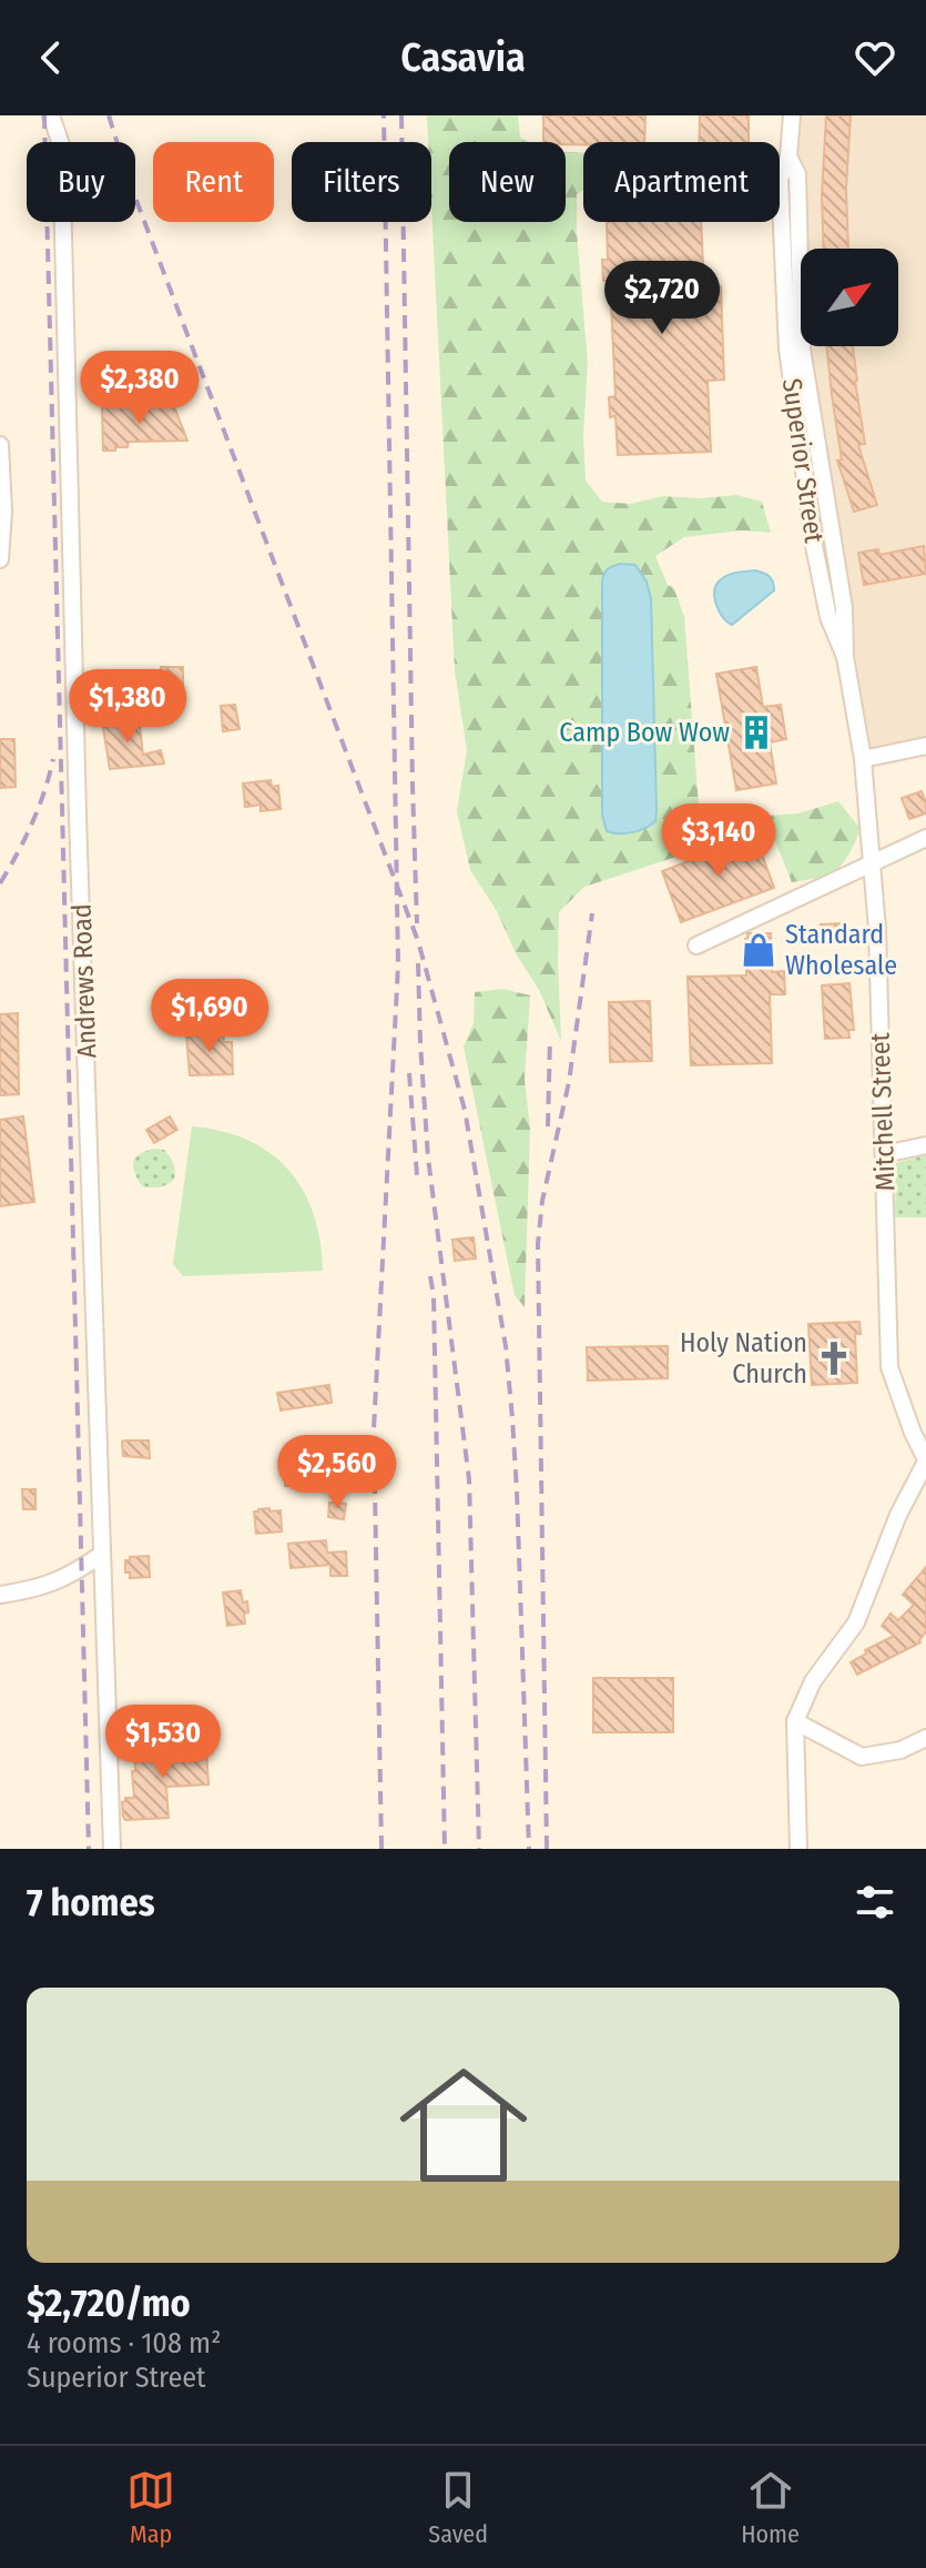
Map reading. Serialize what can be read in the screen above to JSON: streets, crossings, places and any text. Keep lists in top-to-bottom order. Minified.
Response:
{"streets":{"street":["Superior Street","Andrews Road","Mitchell Street"]},"crossings":[["Superior Street","Mitchell Street"]],"places":{"building":["Camp Bow Wow"],"shop":["Standard Wholesale"],"church":["Holy Nation Church"]},"north":"top right","page":{"header":"Casavia","chip":["Buy","Rent","Filters","New","Apartment"],"price":["$2,720","$2,380","$1,380","$3,140","$1,690","$2,560","$1,530"],"heading":"7 homes","list":[{"name":"$2,720/mo","note":"4 rooms · 108 m² · Superior Street"}],"tabs":["Map","Saved","Home"]}}
